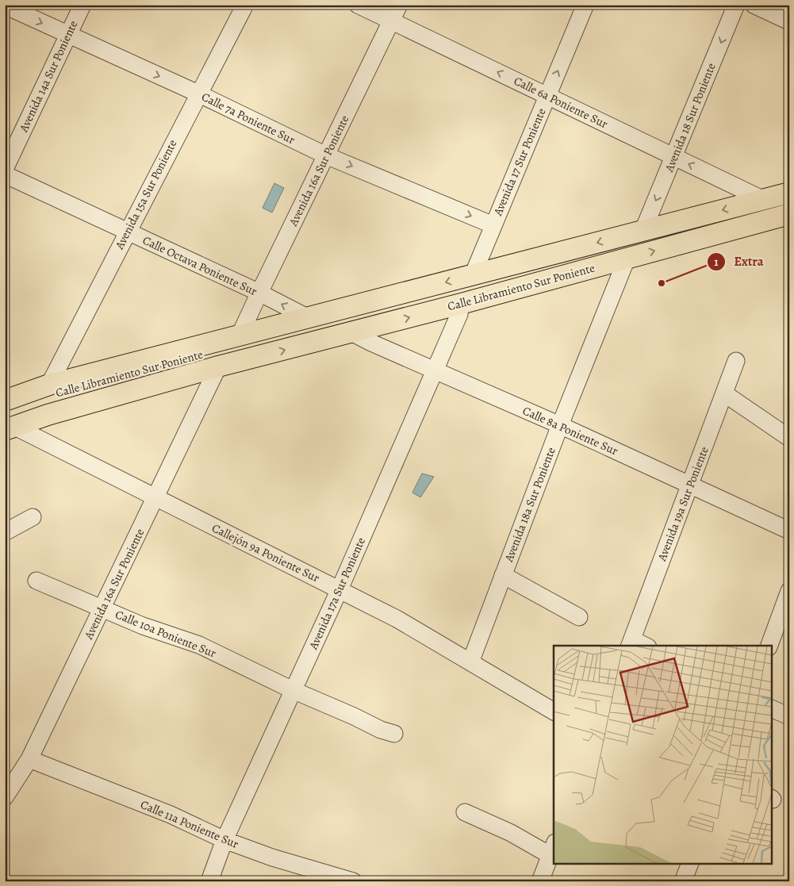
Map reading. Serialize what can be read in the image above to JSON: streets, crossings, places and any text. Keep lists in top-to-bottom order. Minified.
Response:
{"streets":{"main road":["Calle Libramiento Sur Poniente"],"street":["Avenida 14a Sur Poniente","Calle 6a Poniente Sur","Avenida 18 Sur Poniente","Calle 7a Poniente Sur","Avenida 17 Sur Poniente","Avenida 16a Sur Poniente","Avenida 15a Sur Poniente","Calle Octava Poniente Sur","Calle 8a Poniente Sur","Avenida 19a Sur Poniente","Avenida 18a Sur Poniente","Callejón 9a Poniente Sur","Avenida 17a Sur Poniente","Calle 10a Poniente Sur","Calle 11a Poniente Sur"]},"crossings":[["Avenida 14a Sur Poniente","Calle 7a Poniente Sur"],["Calle 6a Poniente Sur","Avenida 18 Sur Poniente"],["Calle 6a Poniente Sur","Avenida 17 Sur Poniente"],["Calle 6a Poniente Sur","Avenida 16a Sur Poniente"],["Calle 6a Poniente Sur","Calle Libramiento Sur Poniente"],["Avenida 18 Sur Poniente","Calle Libramiento Sur Poniente"],["Calle 7a Poniente Sur","Avenida 17 Sur Poniente"],["Calle 7a Poniente Sur","Avenida 16a Sur Poniente"],["Calle 7a Poniente Sur","Avenida 15a Sur Poniente"],["Avenida 17 Sur Poniente","Calle Libramiento Sur Poniente"],["Avenida 16a Sur Poniente","Calle Octava Poniente Sur"],["Avenida 16a Sur Poniente","Calle Libramiento Sur Poniente"],["Avenida 16a Sur Poniente","Callejón 9a Poniente Sur"],["Avenida 16a Sur Poniente","Calle 10a Poniente Sur"],["Avenida 16a Sur Poniente","Calle 11a Poniente Sur"],["Avenida 15a Sur Poniente","Calle Octava Poniente Sur"],["Avenida 15a Sur Poniente","Calle Libramiento Sur Poniente"],["Calle Octava Poniente Sur","Calle Libramiento Sur Poniente"],["Calle Libramiento Sur Poniente","Calle 8a Poniente Sur"],["Calle Libramiento Sur Poniente","Avenida 18a Sur Poniente"],["Calle Libramiento Sur Poniente","Callejón 9a Poniente Sur"],["Calle Libramiento Sur Poniente","Avenida 17a Sur Poniente"],["Calle 8a Poniente Sur","Avenida 19a Sur Poniente"],["Calle 8a Poniente Sur","Avenida 18a Sur Poniente"],["Calle 8a Poniente Sur","Avenida 17a Sur Poniente"],["Avenida 18a Sur Poniente","Callejón 9a Poniente Sur"],["Callejón 9a Poniente Sur","Avenida 17a Sur Poniente"],["Avenida 17a Sur Poniente","Calle 10a Poniente Sur"],["Avenida 17a Sur Poniente","Calle 11a Poniente Sur"]],"one_way":["Calle 6a Poniente Sur","Avenida 18 Sur Poniente","Calle 7a Poniente Sur"],"places":["Extra"]}
